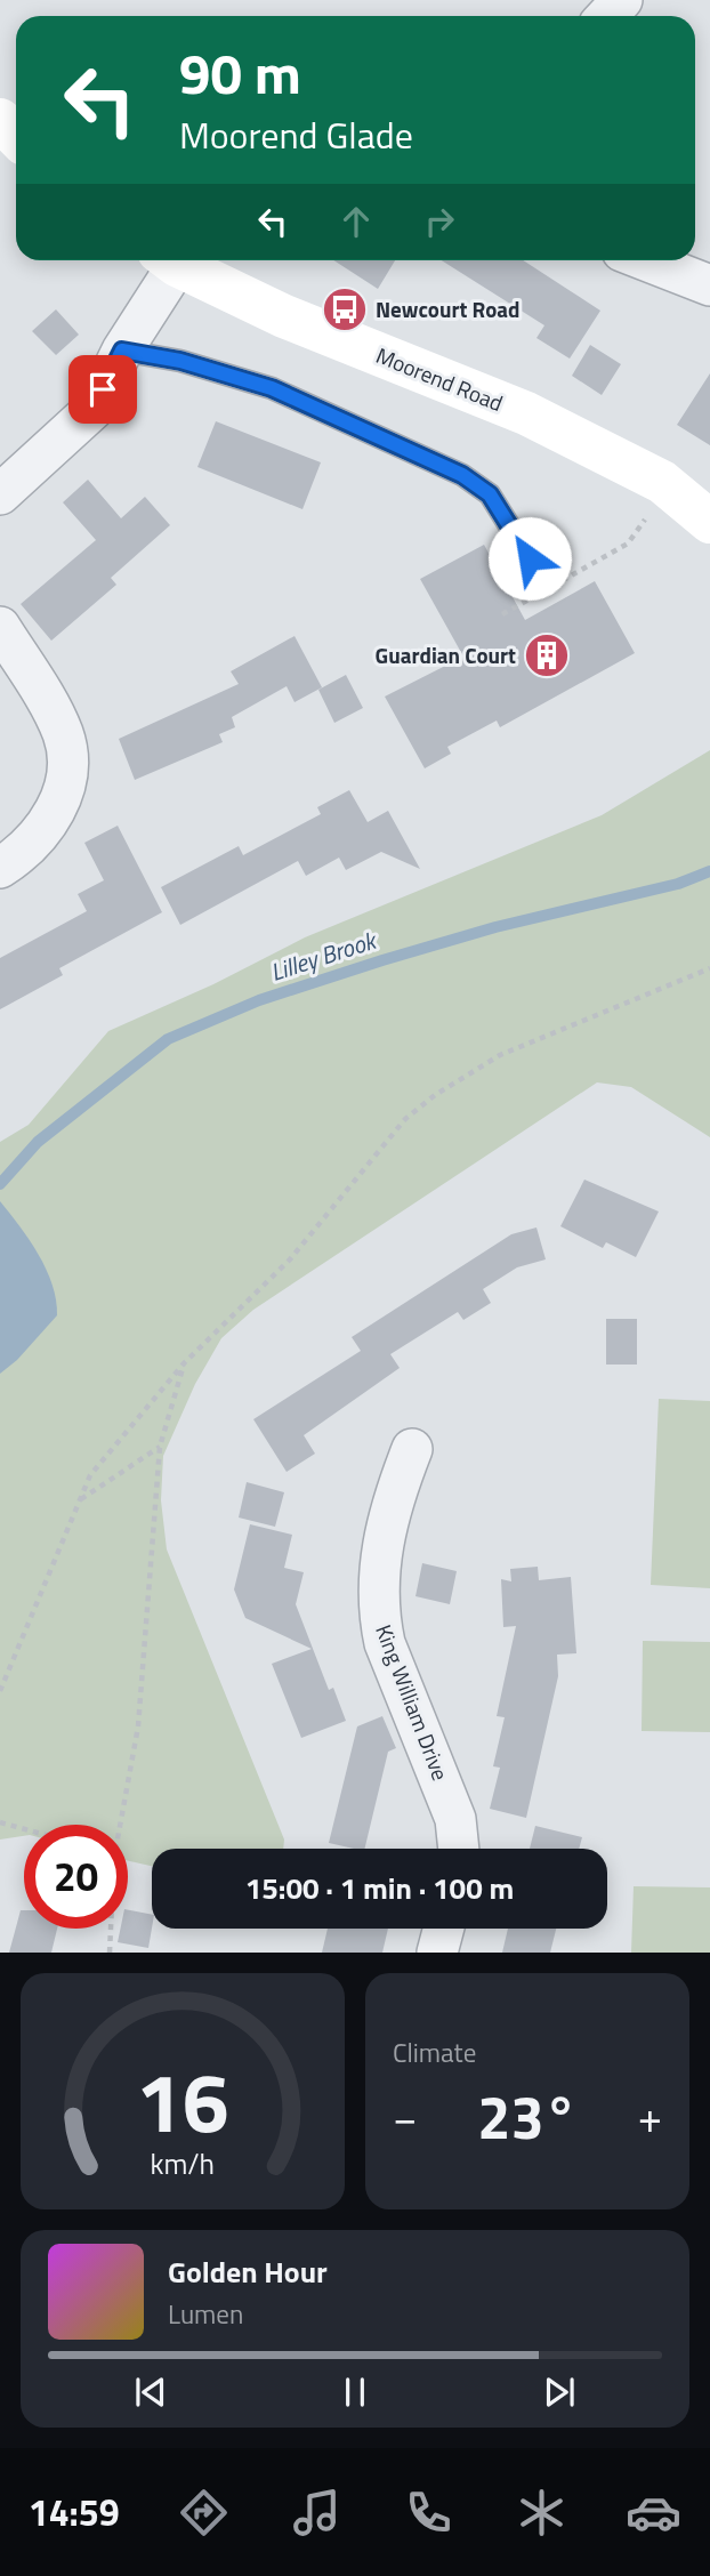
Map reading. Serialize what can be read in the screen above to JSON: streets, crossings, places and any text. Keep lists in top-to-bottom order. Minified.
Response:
{"streets":{"street":["Moorend Road","King William Drive"]},"water":["Lilley Brook"],"places":{"bus stop":["Newcourt Road"],"building":["Guardian Court"]},"page":{"turn":["90 m","Moorend Glade"],"limit":"20","trip":"15:00 · 1 min · 100 m","tile":"Climate","heat":["−","23°","+"],"song":["Golden Hour","Lumen"],"tabs":"14:59","gauge":["16","km/h"]}}
